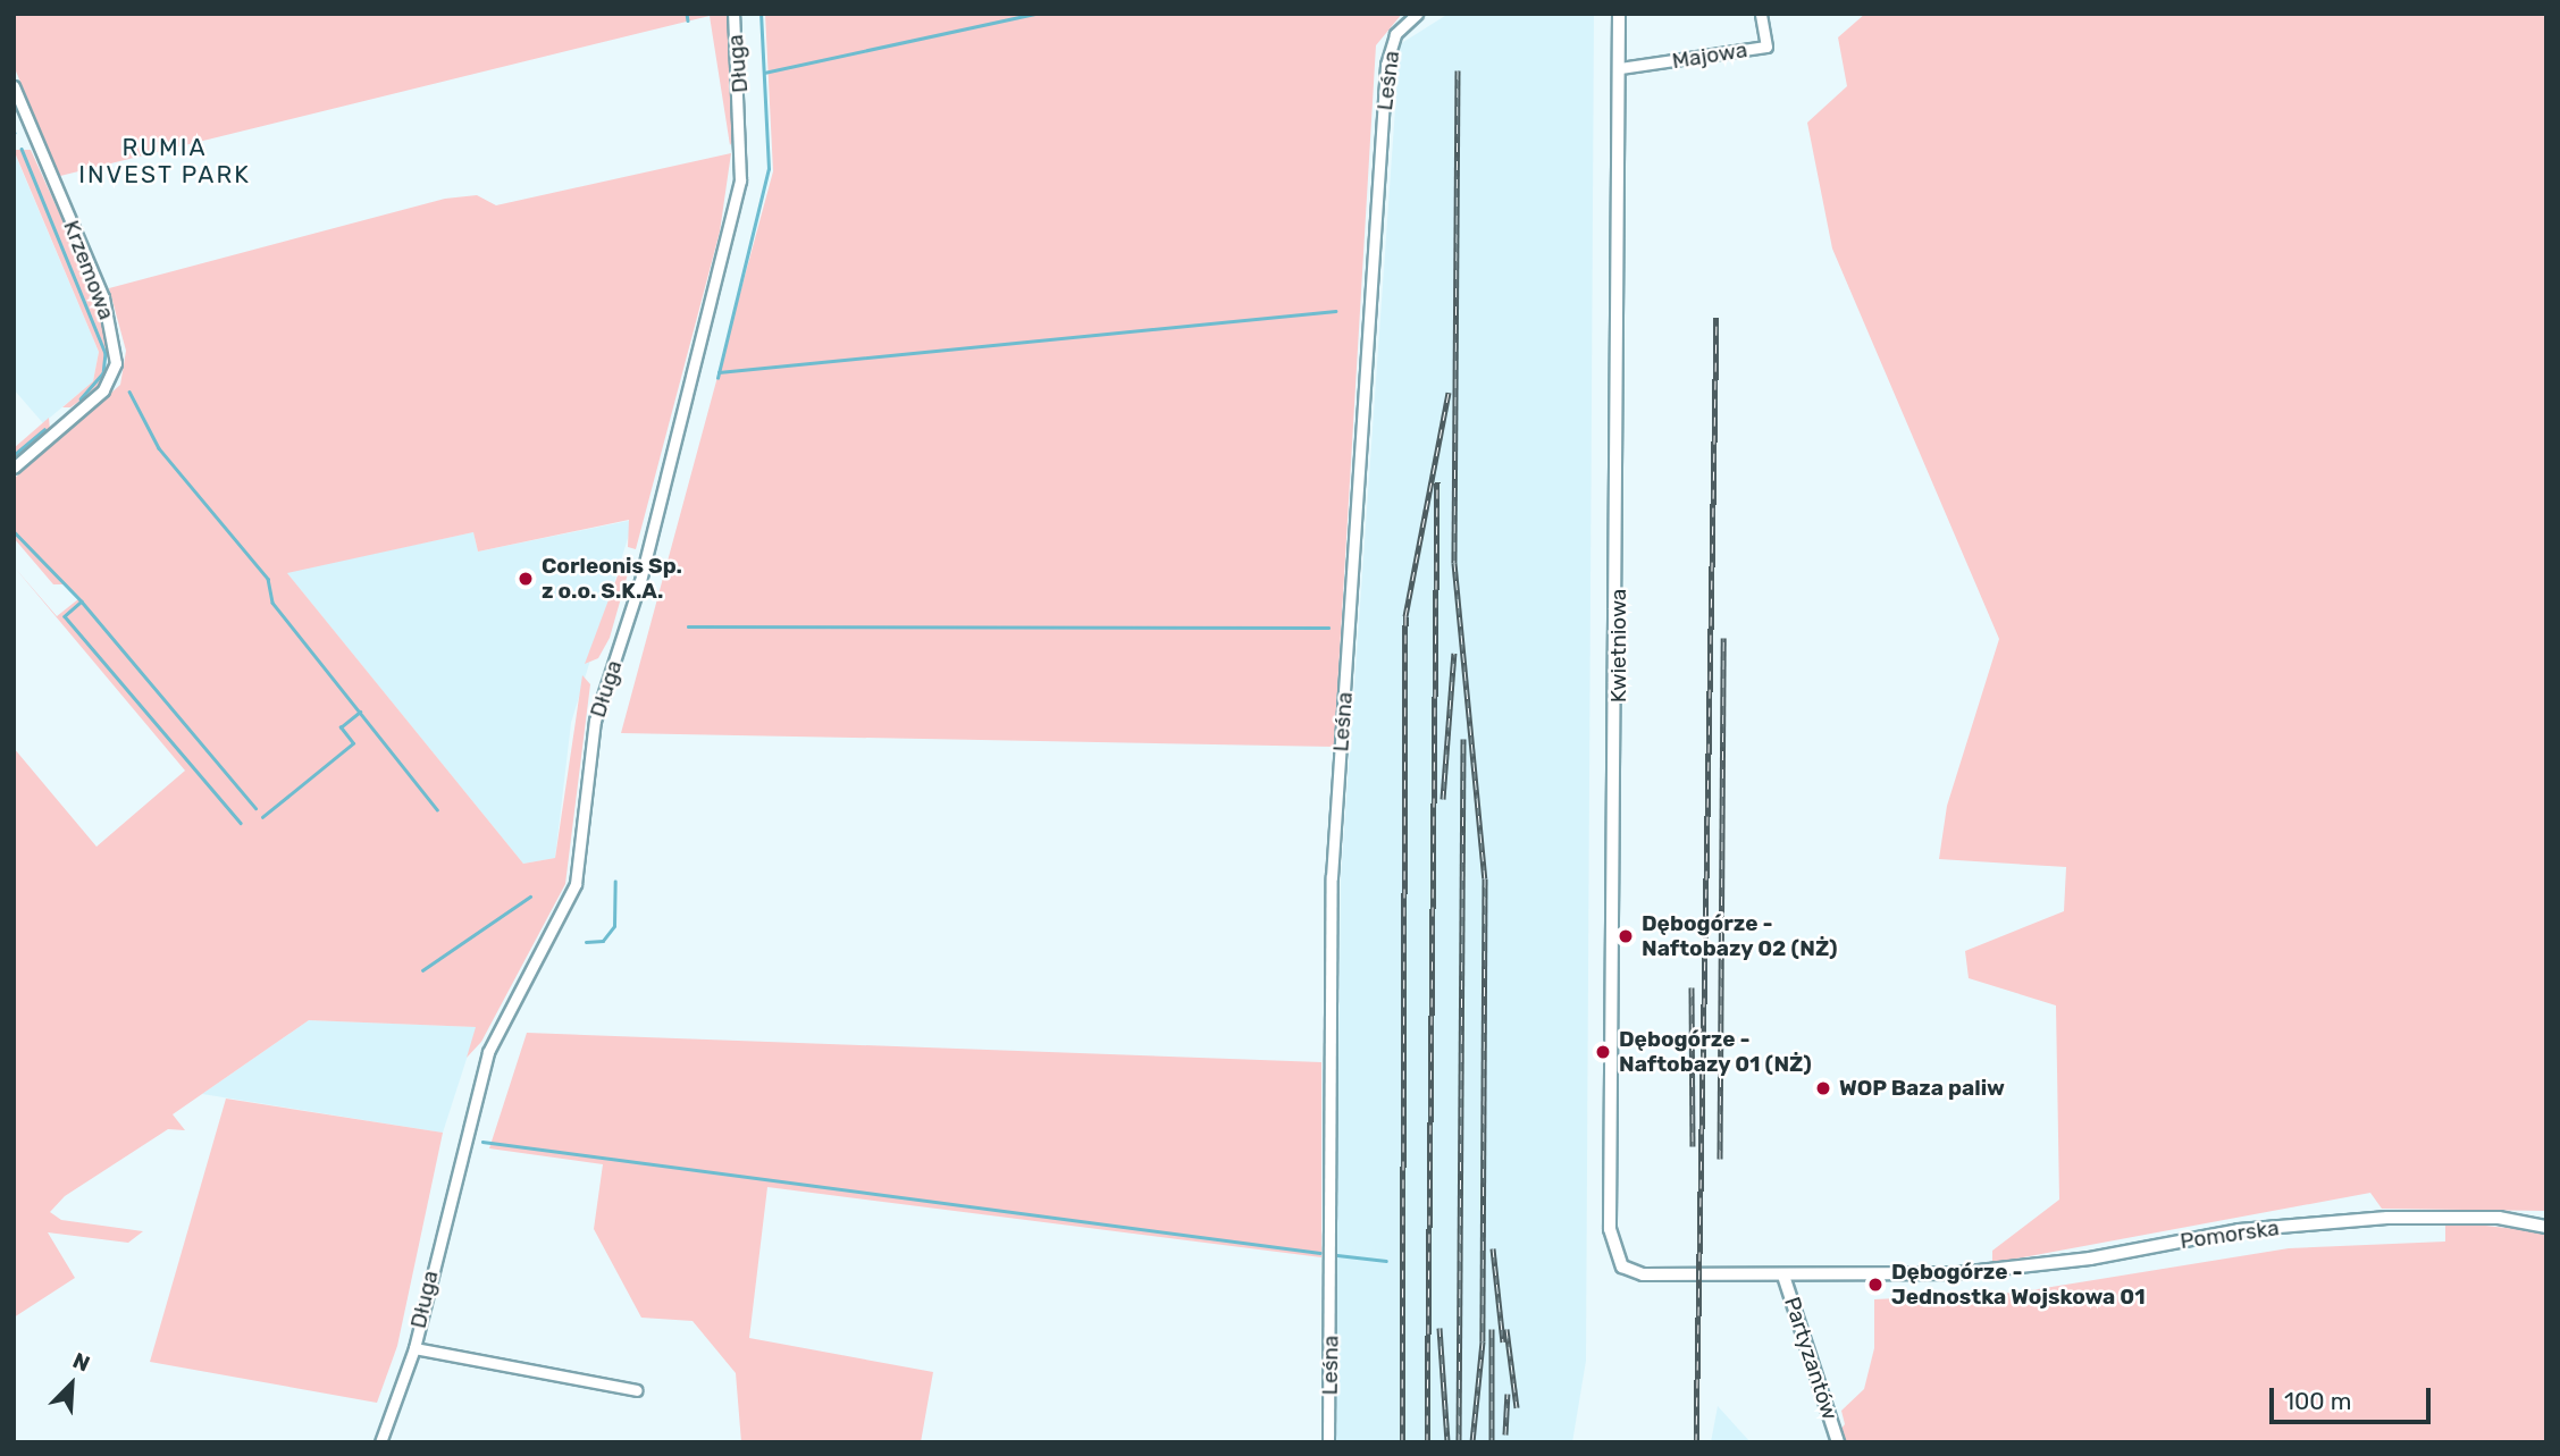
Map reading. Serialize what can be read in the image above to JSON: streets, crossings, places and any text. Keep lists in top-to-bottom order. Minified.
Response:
{"streets":{"street":["Majowa","Długa","Leśna","Krzemowa","Kwietniowa","Pomorska","Partyzantów"]},"crossings":[["Majowa","Kwietniowa"],["Kwietniowa","Pomorska"],["Pomorska","Partyzantów"]],"districts":["RUMIA INVEST PARK"],"places":["Corleonis Sp. z o.o. S.K.A.","Dębogórze - Naftobazy 02 (NŻ)","Dębogórze - Naftobazy 01 (NŻ)","WOP Baza paliw","Dębogórze - Jednostka Wojskowa 01"],"scale_bar":"100 m","north":"top right"}
